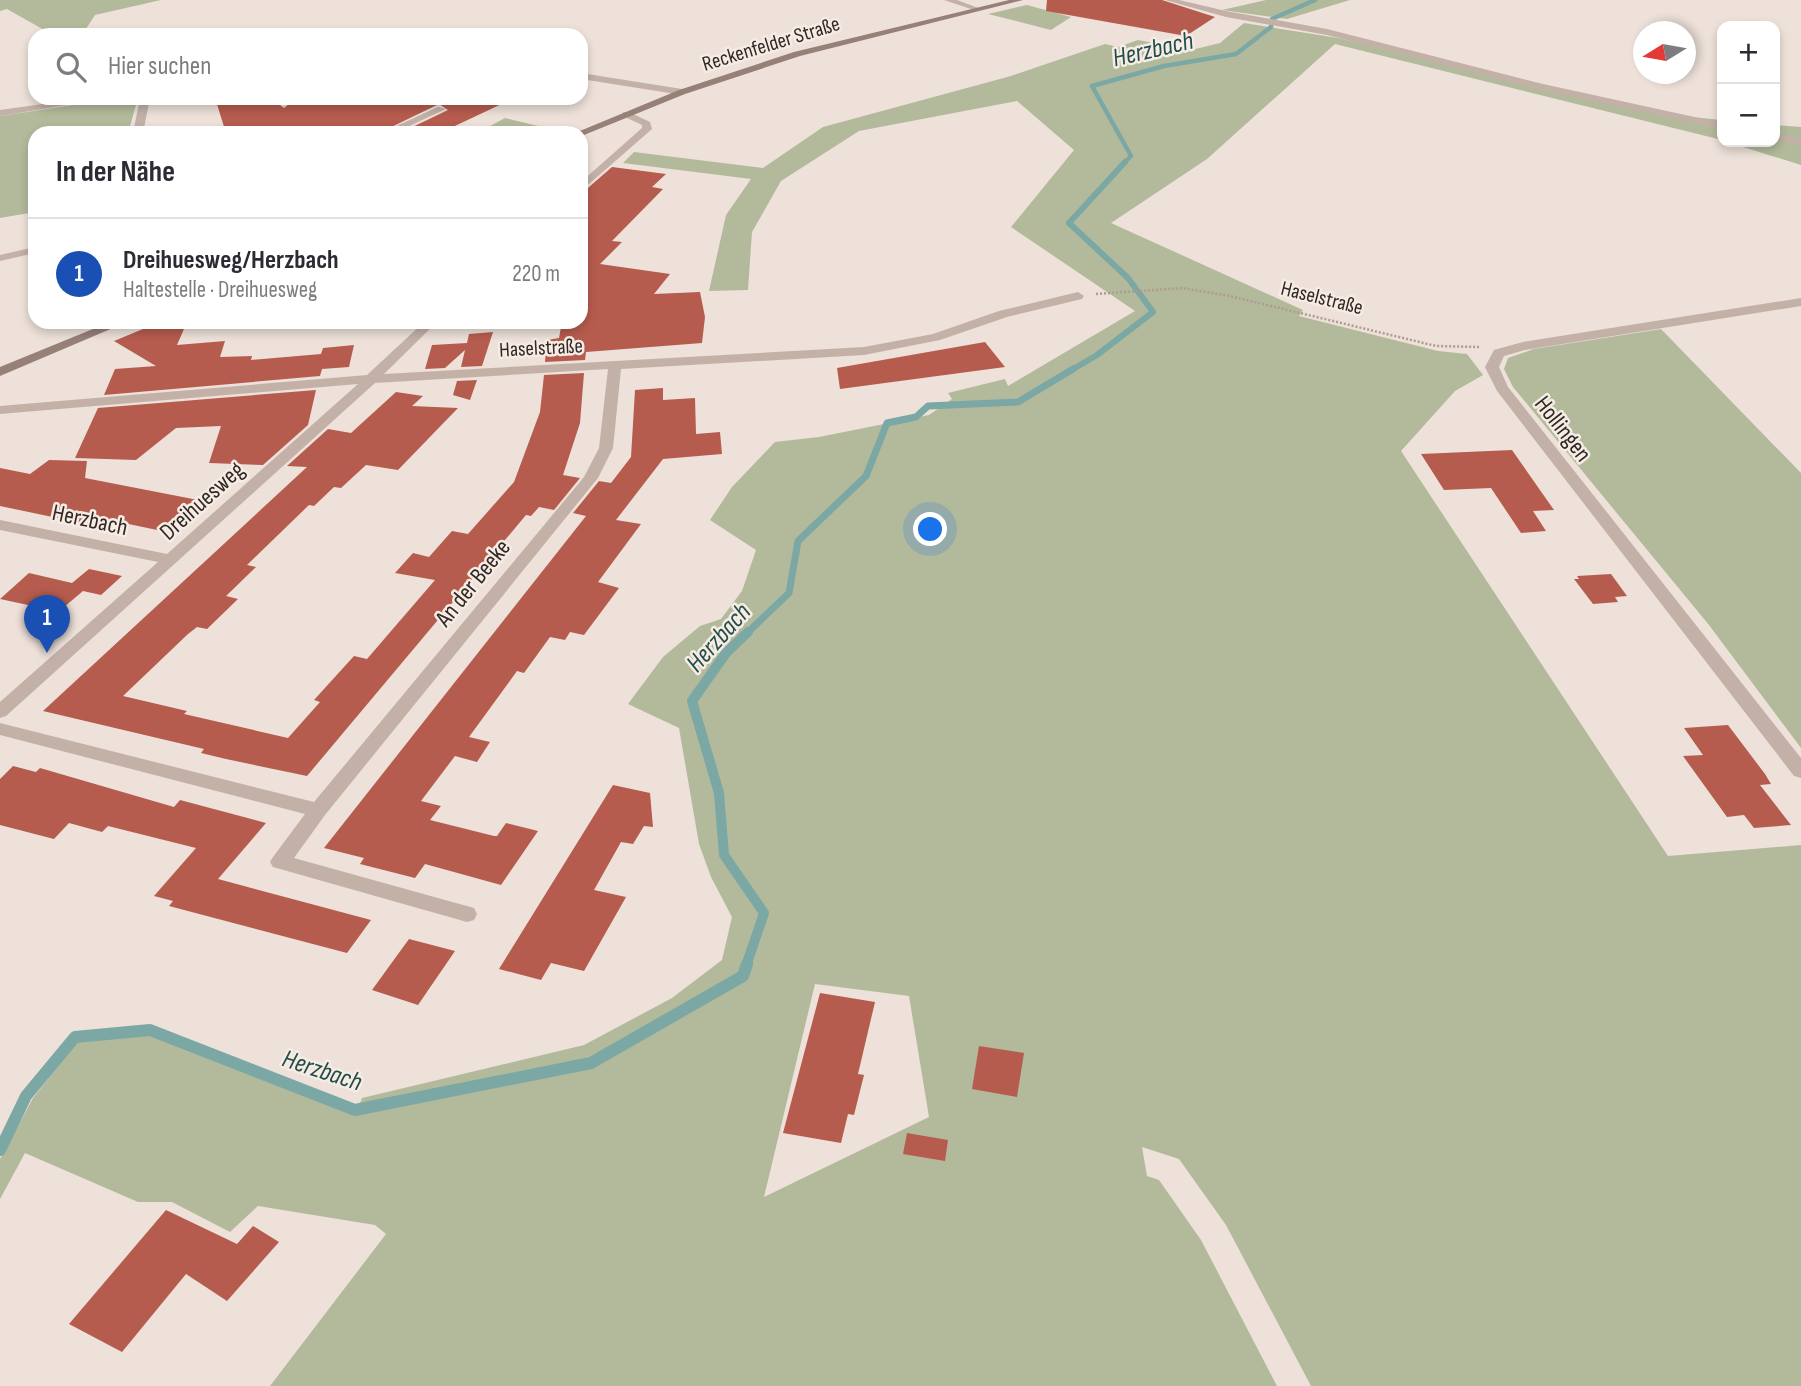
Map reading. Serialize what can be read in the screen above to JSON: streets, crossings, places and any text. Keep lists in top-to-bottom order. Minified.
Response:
{"streets":{"street":["Reckenfelder Straße","Haselstraße","Hollingen","Dreihuesweg","Herzbach","An der Beeke"]},"crossings":[["Haselstraße","Hollingen"],["Haselstraße","Dreihuesweg"],["Haselstraße","An der Beeke"],["Dreihuesweg","Herzbach"]],"water":["Herzbach"],"north":"left","page":{"map_buttons":["+","−"],"search":"Hier suchen","heading":"In der Nähe","list":[{"mark":"1","name":"Dreihuesweg/Herzbach","note":"Haltestelle · Dreihuesweg","value":"220 m"}],"pins":"1"}}
